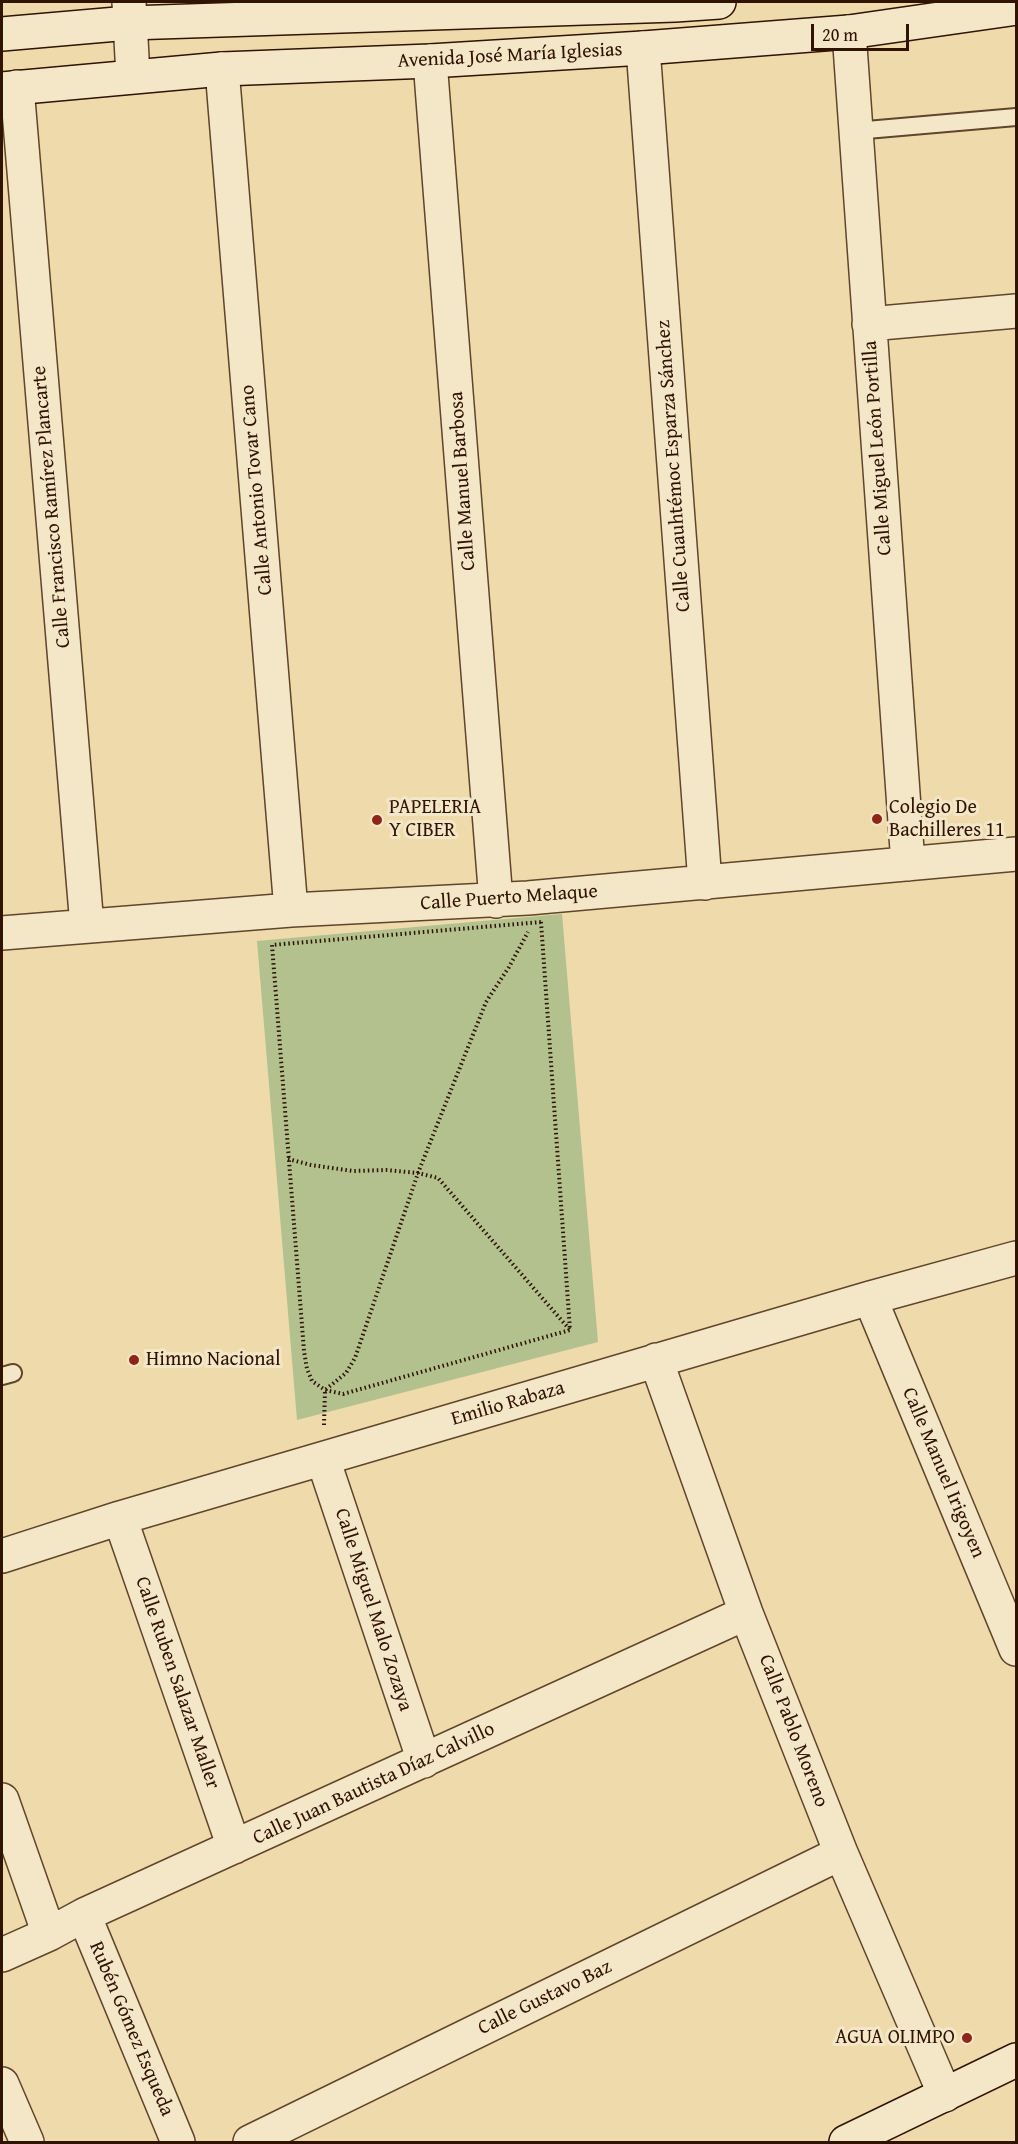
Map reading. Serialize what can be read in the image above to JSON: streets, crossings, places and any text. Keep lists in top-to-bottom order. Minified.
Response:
{"streets":{"street":["Avenida José María Iglesias","Calle Miguel León Portilla","Calle Cuauhtémoc Esparza Sánchez","Calle Manuel Barbosa","Calle Antonio Tovar Cano","Calle Francisco Ramírez Plancarte","Calle Puerto Melaque","Emilio Rabaza","Calle Manuel Irigoyen","Calle Miguel Malo Zozaya","Calle Ruben Salazar Maller","Calle Pablo Moreno","Calle Juan Bautista Díaz Calvillo","Calle Gustavo Baz","Rubén Gómez Esqueda"]},"crossings":[["Avenida José María Iglesias","Calle Miguel León Portilla"],["Avenida José María Iglesias","Calle Cuauhtémoc Esparza Sánchez"],["Avenida José María Iglesias","Calle Manuel Barbosa"],["Avenida José María Iglesias","Calle Antonio Tovar Cano"],["Avenida José María Iglesias","Calle Francisco Ramírez Plancarte"],["Calle Miguel León Portilla","Calle Puerto Melaque"],["Calle Cuauhtémoc Esparza Sánchez","Calle Puerto Melaque"],["Calle Manuel Barbosa","Calle Puerto Melaque"],["Calle Antonio Tovar Cano","Calle Puerto Melaque"],["Calle Francisco Ramírez Plancarte","Calle Puerto Melaque"],["Emilio Rabaza","Calle Manuel Irigoyen"],["Emilio Rabaza","Calle Miguel Malo Zozaya"],["Emilio Rabaza","Calle Ruben Salazar Maller"],["Emilio Rabaza","Calle Pablo Moreno"],["Calle Miguel Malo Zozaya","Calle Juan Bautista Díaz Calvillo"],["Calle Ruben Salazar Maller","Calle Juan Bautista Díaz Calvillo"],["Calle Pablo Moreno","Calle Juan Bautista Díaz Calvillo"],["Calle Pablo Moreno","Calle Gustavo Baz"],["Calle Juan Bautista Díaz Calvillo","Rubén Gómez Esqueda"]],"places":["Colegio De Bachilleres 11","PAPELERIA Y CIBER","Himno Nacional","AGUA OLIMPO"],"scale_bar":"20 m"}
